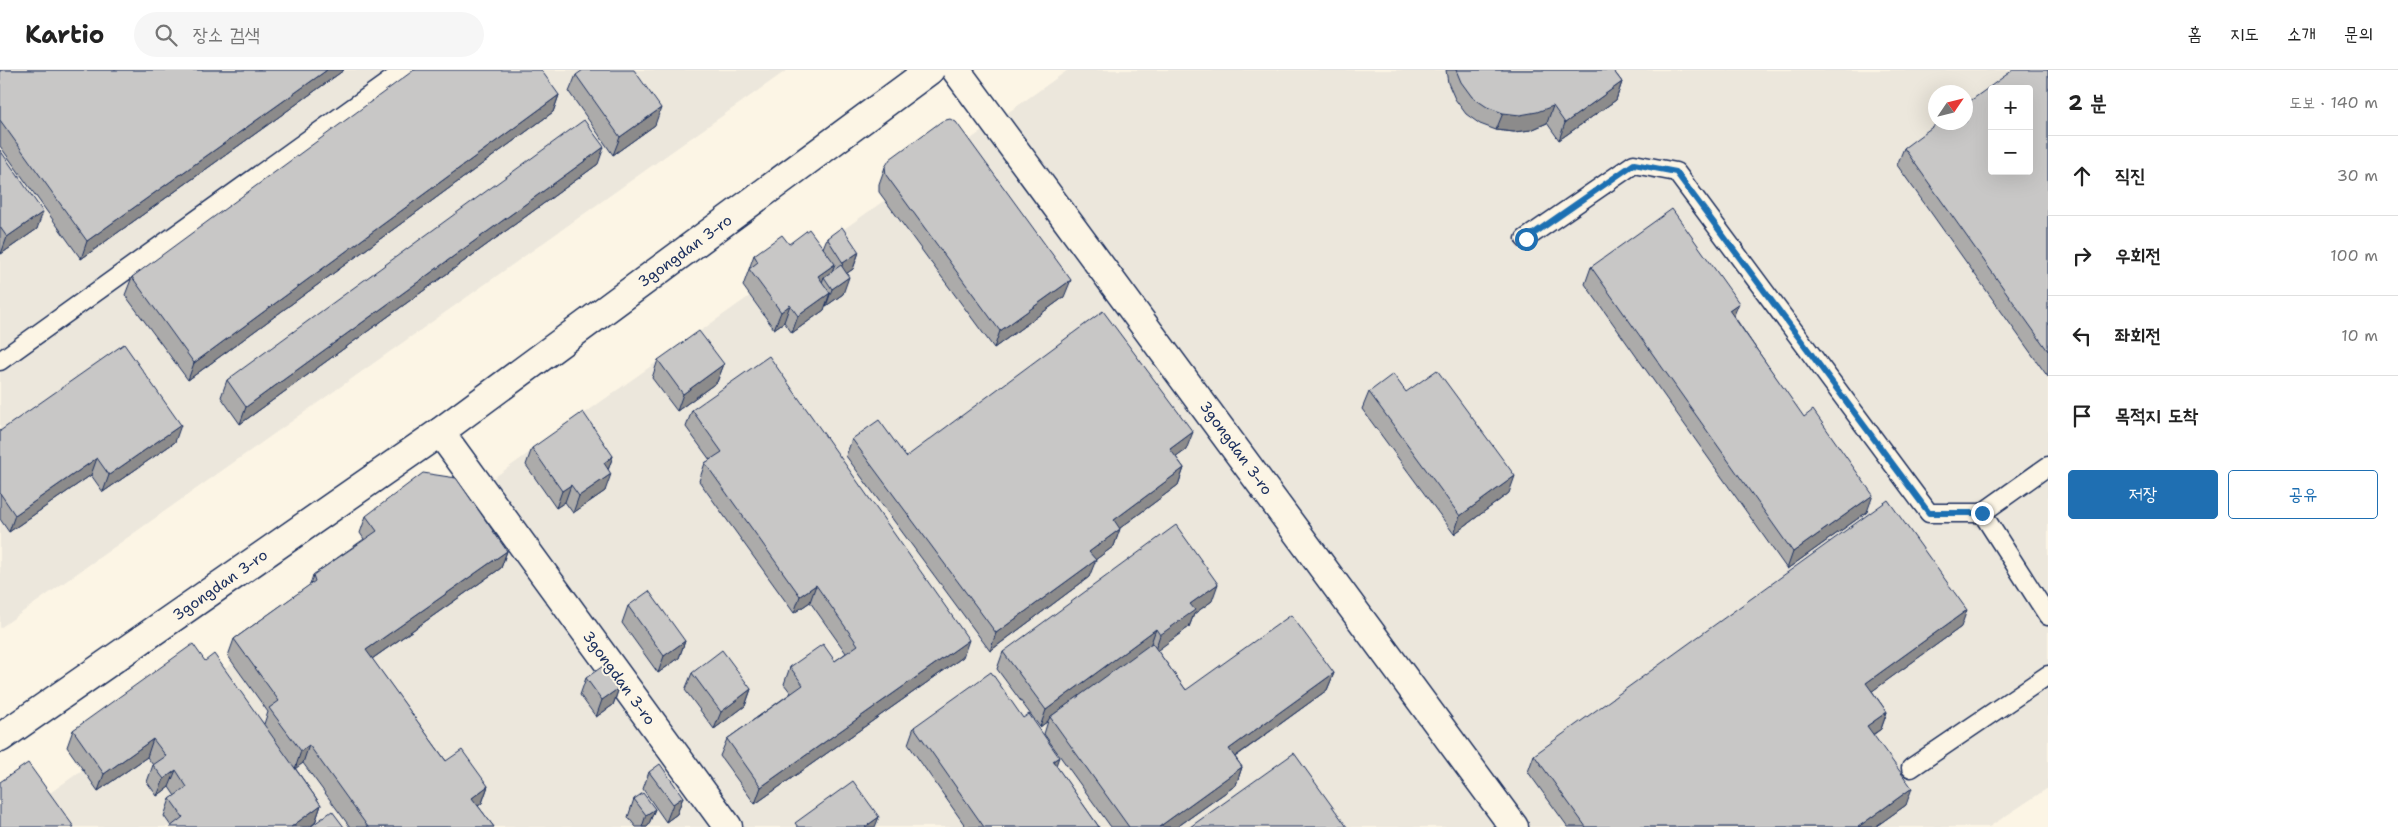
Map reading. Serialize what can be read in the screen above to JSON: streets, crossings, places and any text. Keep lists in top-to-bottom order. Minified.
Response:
{"streets":{"street":["3gongdan 3-ro"]},"north":"top right","page":{"header":"Kartio","search":"장소 검색","nav":["홈","지도","소개","문의"],"heading":["2 분","도보 · 140 m"],"map_buttons":["+","−"],"list":[["직진","30 m"],["우회전","100 m"],["좌회전","10 m"],"목적지 도착"],"buttons":["저장","공유"]}}
